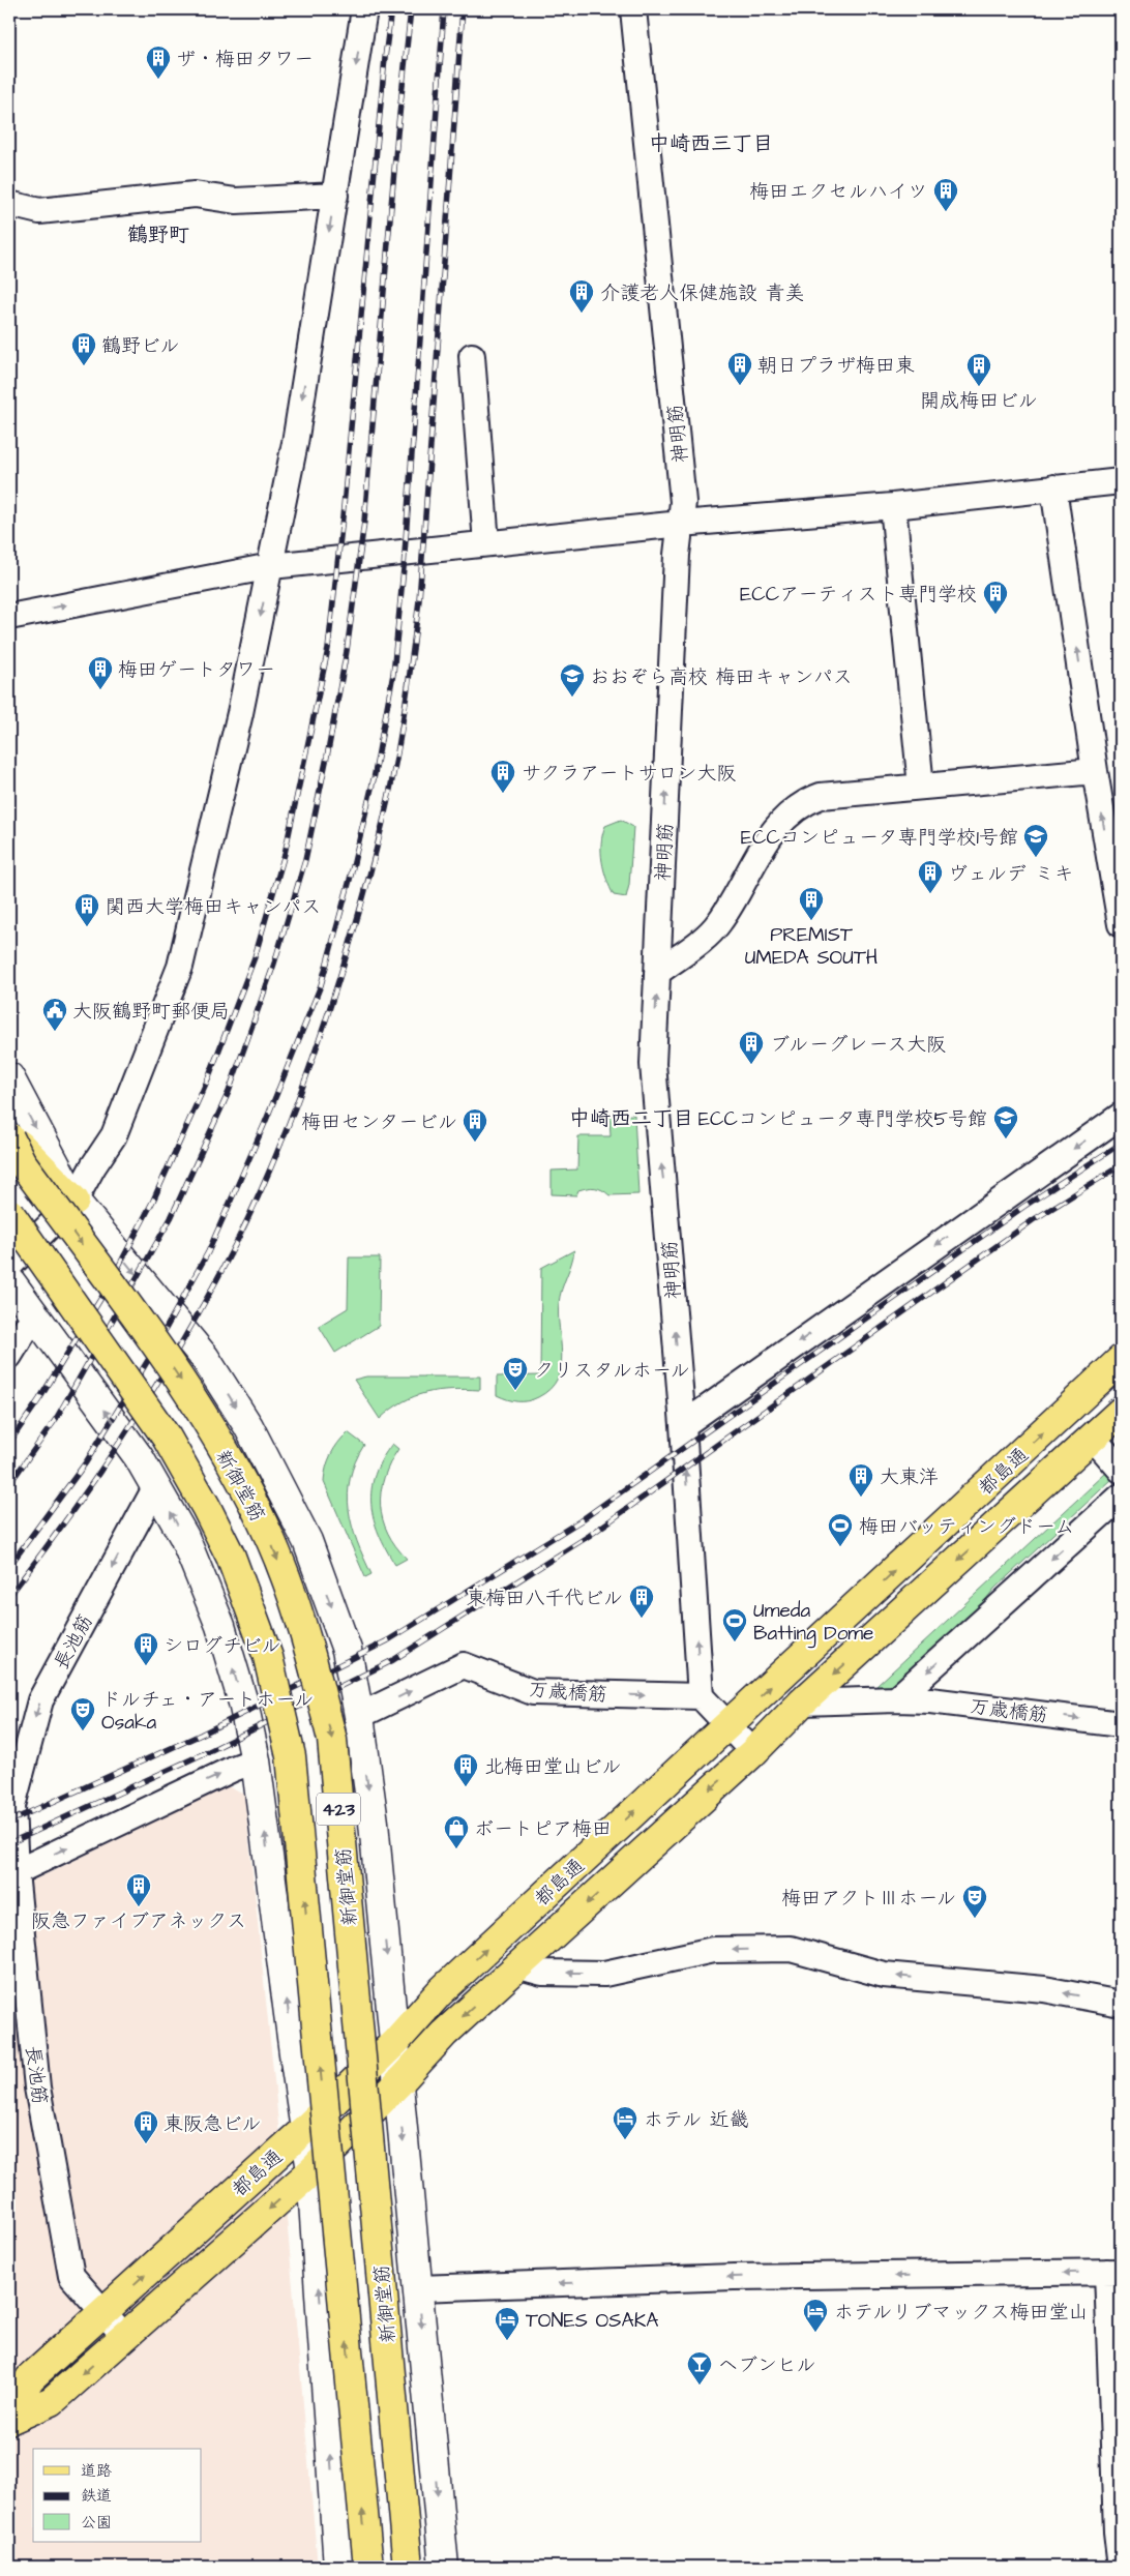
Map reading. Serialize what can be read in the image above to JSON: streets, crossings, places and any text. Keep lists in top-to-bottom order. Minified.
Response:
{"streets":{"main road":["都島通","新御堂筋","423"],"street":["神明筋","長池筋","万歳橋筋"]},"crossings":[["神明筋","万歳橋筋"],["都島通","新御堂筋"],["都島通","長池筋"],["都島通","万歳橋筋"],["新御堂筋","万歳橋筋"]],"one_way":["神明筋","長池筋","万歳橋筋"],"districts":["中崎西三丁目","鶴野町","中崎西二丁目"],"places":{"building":["ザ・梅田タワー","梅田エクセルハイツ","介護老人保健施設 青美","鶴野ビル","朝日プラザ梅田東","開成梅田ビル","ECCアーティスト専門学校","梅田ゲートタワー","サクラアートサロン大阪","ヴェルデ ミキ","PREMIST UMEDA SOUTH","関西大学梅田キャンパス","ブルーグレース大阪","梅田センタービル","大東洋","東梅田八千代ビル","シログチビル","北梅田堂山ビル","阪急ファイブアネックス","東阪急ビル"],"school or university":["おおぞら高校 梅田キャンパス","ECCコンピュータ専門学校1号館","ECCコンピュータ専門学校5号館"],"public building":["大阪鶴野町郵便局"],"theatre":["クリスタルホール","ドルチェ・アートホール Osaka","梅田アクトⅢホール"],"sports":["梅田バッティングドーム","Umeda Batting Dome"],"shop":["ボートピア梅田"],"hotel":["ホテル 近畿","ホテルリブマックス梅田堂山","TONES OSAKA"],"bar":["ヘブンヒル"]},"legend":["道路","鉄道","公園"]}
